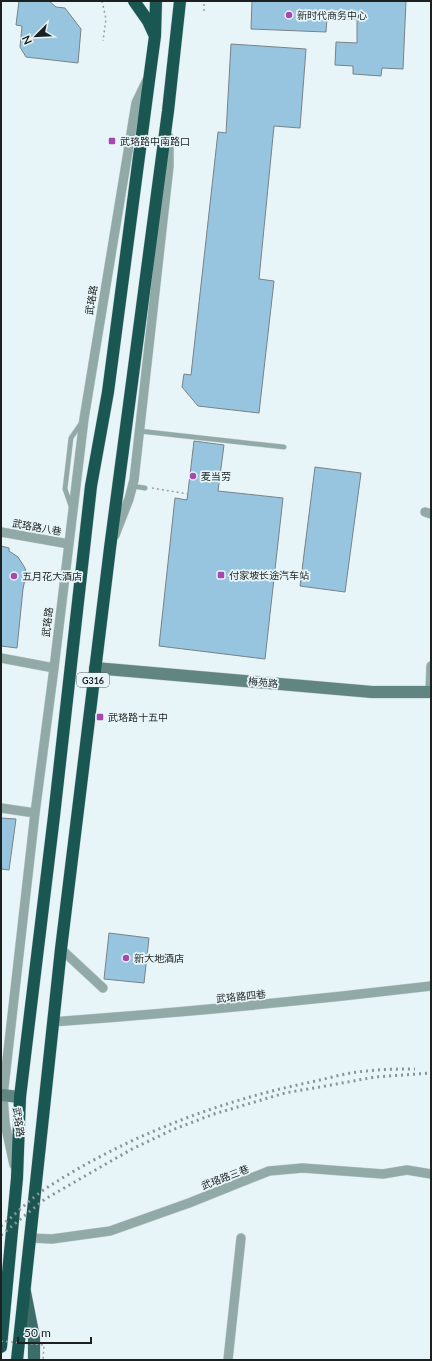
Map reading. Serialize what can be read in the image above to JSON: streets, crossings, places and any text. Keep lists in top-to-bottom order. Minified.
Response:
{"streets":{"highway":["武珞路","G316"],"street":["武珞路八巷","梅苑路","武珞路四巷","武珞路三巷"]},"crossings":[["武珞路","武珞路八巷"],["武珞路","梅苑路"],["武珞路","武珞路四巷"],["武珞路","武珞路三巷"]],"places":{"other":["新时代商务中心","麦当劳","五月花大酒店","新大地酒店"],"transit":["武珞路中南路口","付家坡长途汽车站","武珞路十五中"]},"scale_bar":"50 m","north":"bottom left"}
